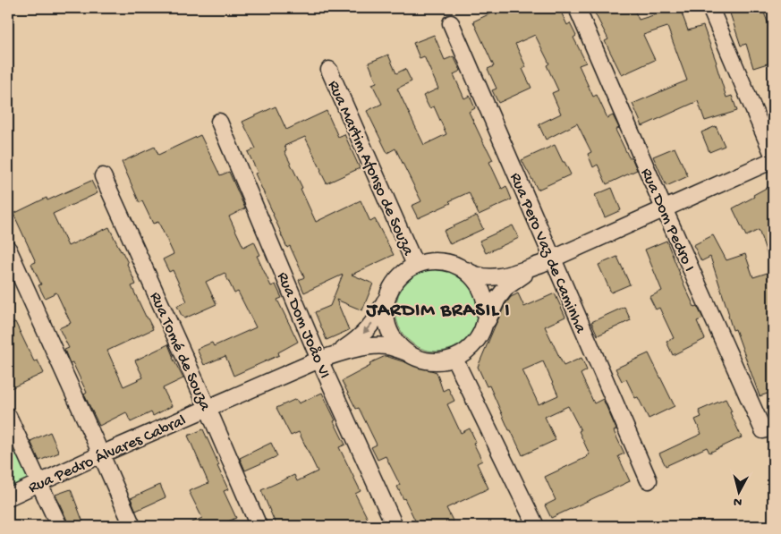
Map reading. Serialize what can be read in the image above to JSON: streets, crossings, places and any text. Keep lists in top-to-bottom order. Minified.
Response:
{"streets":{"street":["Rua Martim Afonso de Souza","Rua Dom Pedro I","Rua Pero Vaz de Caminha","Rua Dom Joåo VI","Rua Tomé de Souza","Rua Pedro Álvares Cabral"]},"crossings":[["Rua Martim Afonso de Souza","Rua Pedro Álvares Cabral"],["Rua Dom Joåo VI","Rua Pedro Álvares Cabral"],["Rua Tomé de Souza","Rua Pedro Álvares Cabral"]],"districts":["JARDIM BRASIL I"],"north":"bottom"}
